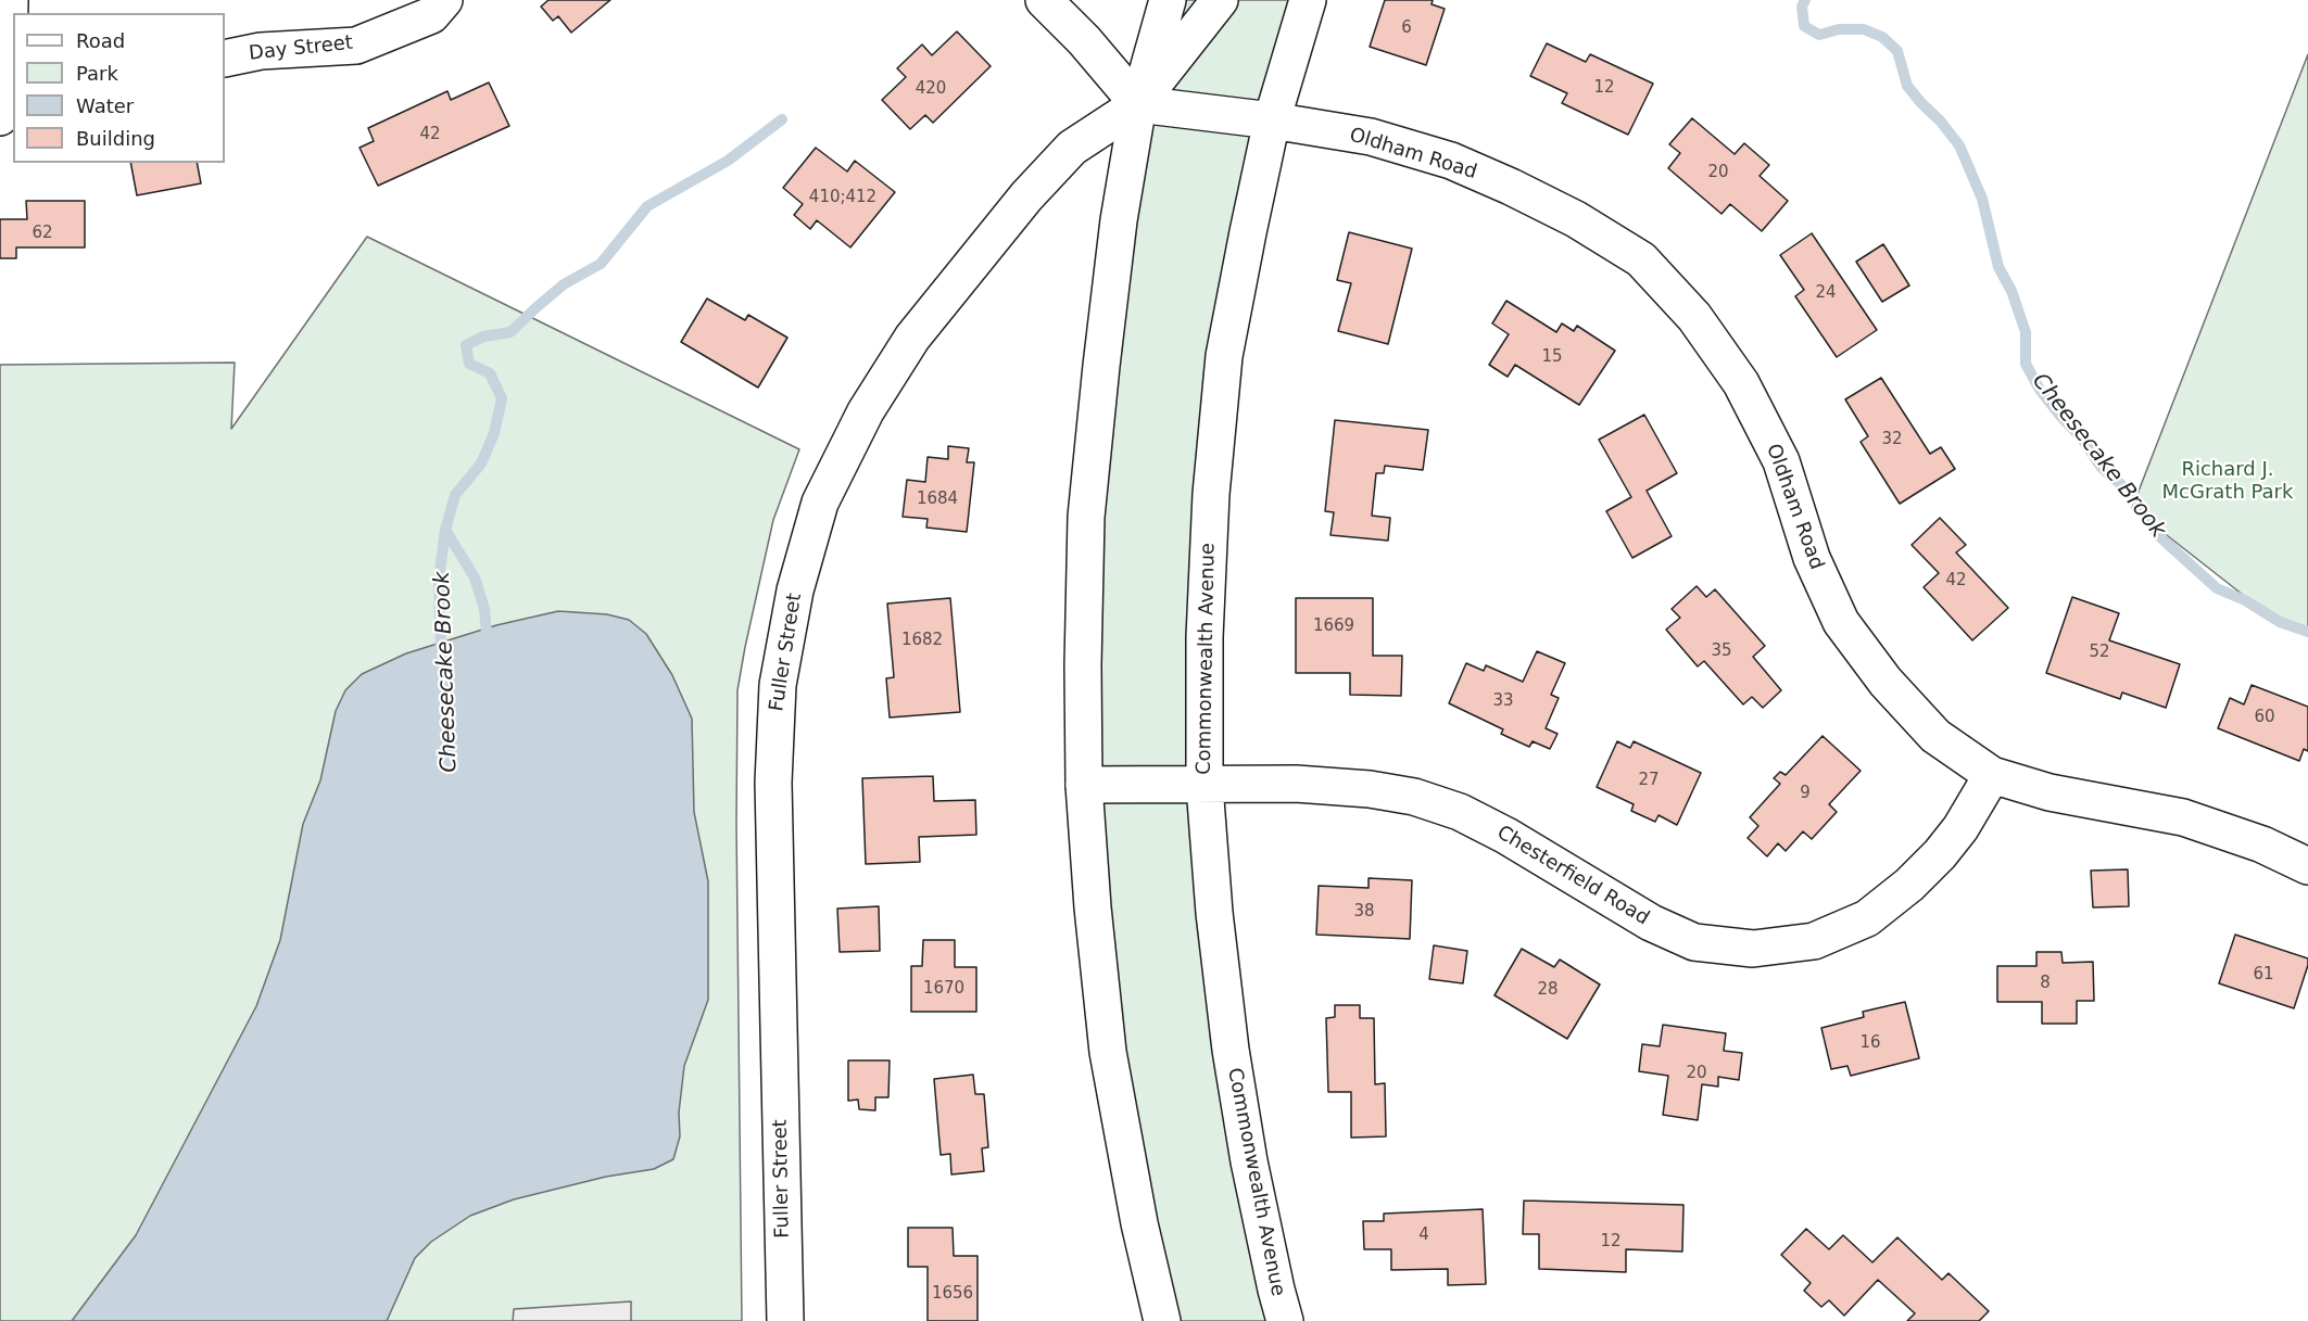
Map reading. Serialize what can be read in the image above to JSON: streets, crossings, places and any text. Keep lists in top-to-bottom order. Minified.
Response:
{"streets":{"street":["Day Street","Oldham Road","Fuller Street","Commonwealth Avenue","Chesterfield Road"]},"crossings":[["Oldham Road","Fuller Street"],["Oldham Road","Commonwealth Avenue"],["Oldham Road","Chesterfield Road"],["Commonwealth Avenue","Chesterfield Road"]],"water":["Cheesecake Brook"],"parks":["Richard J. McGrath Park"],"house_numbers":["6","12","420","42","20","410;412","62","24","15","32","1684","42","1669","1682","35","52","33","60","27","9","38","61","8","1670","28","16","20","4","12","1656"],"legend":["Road","Park","Water","Building"]}
